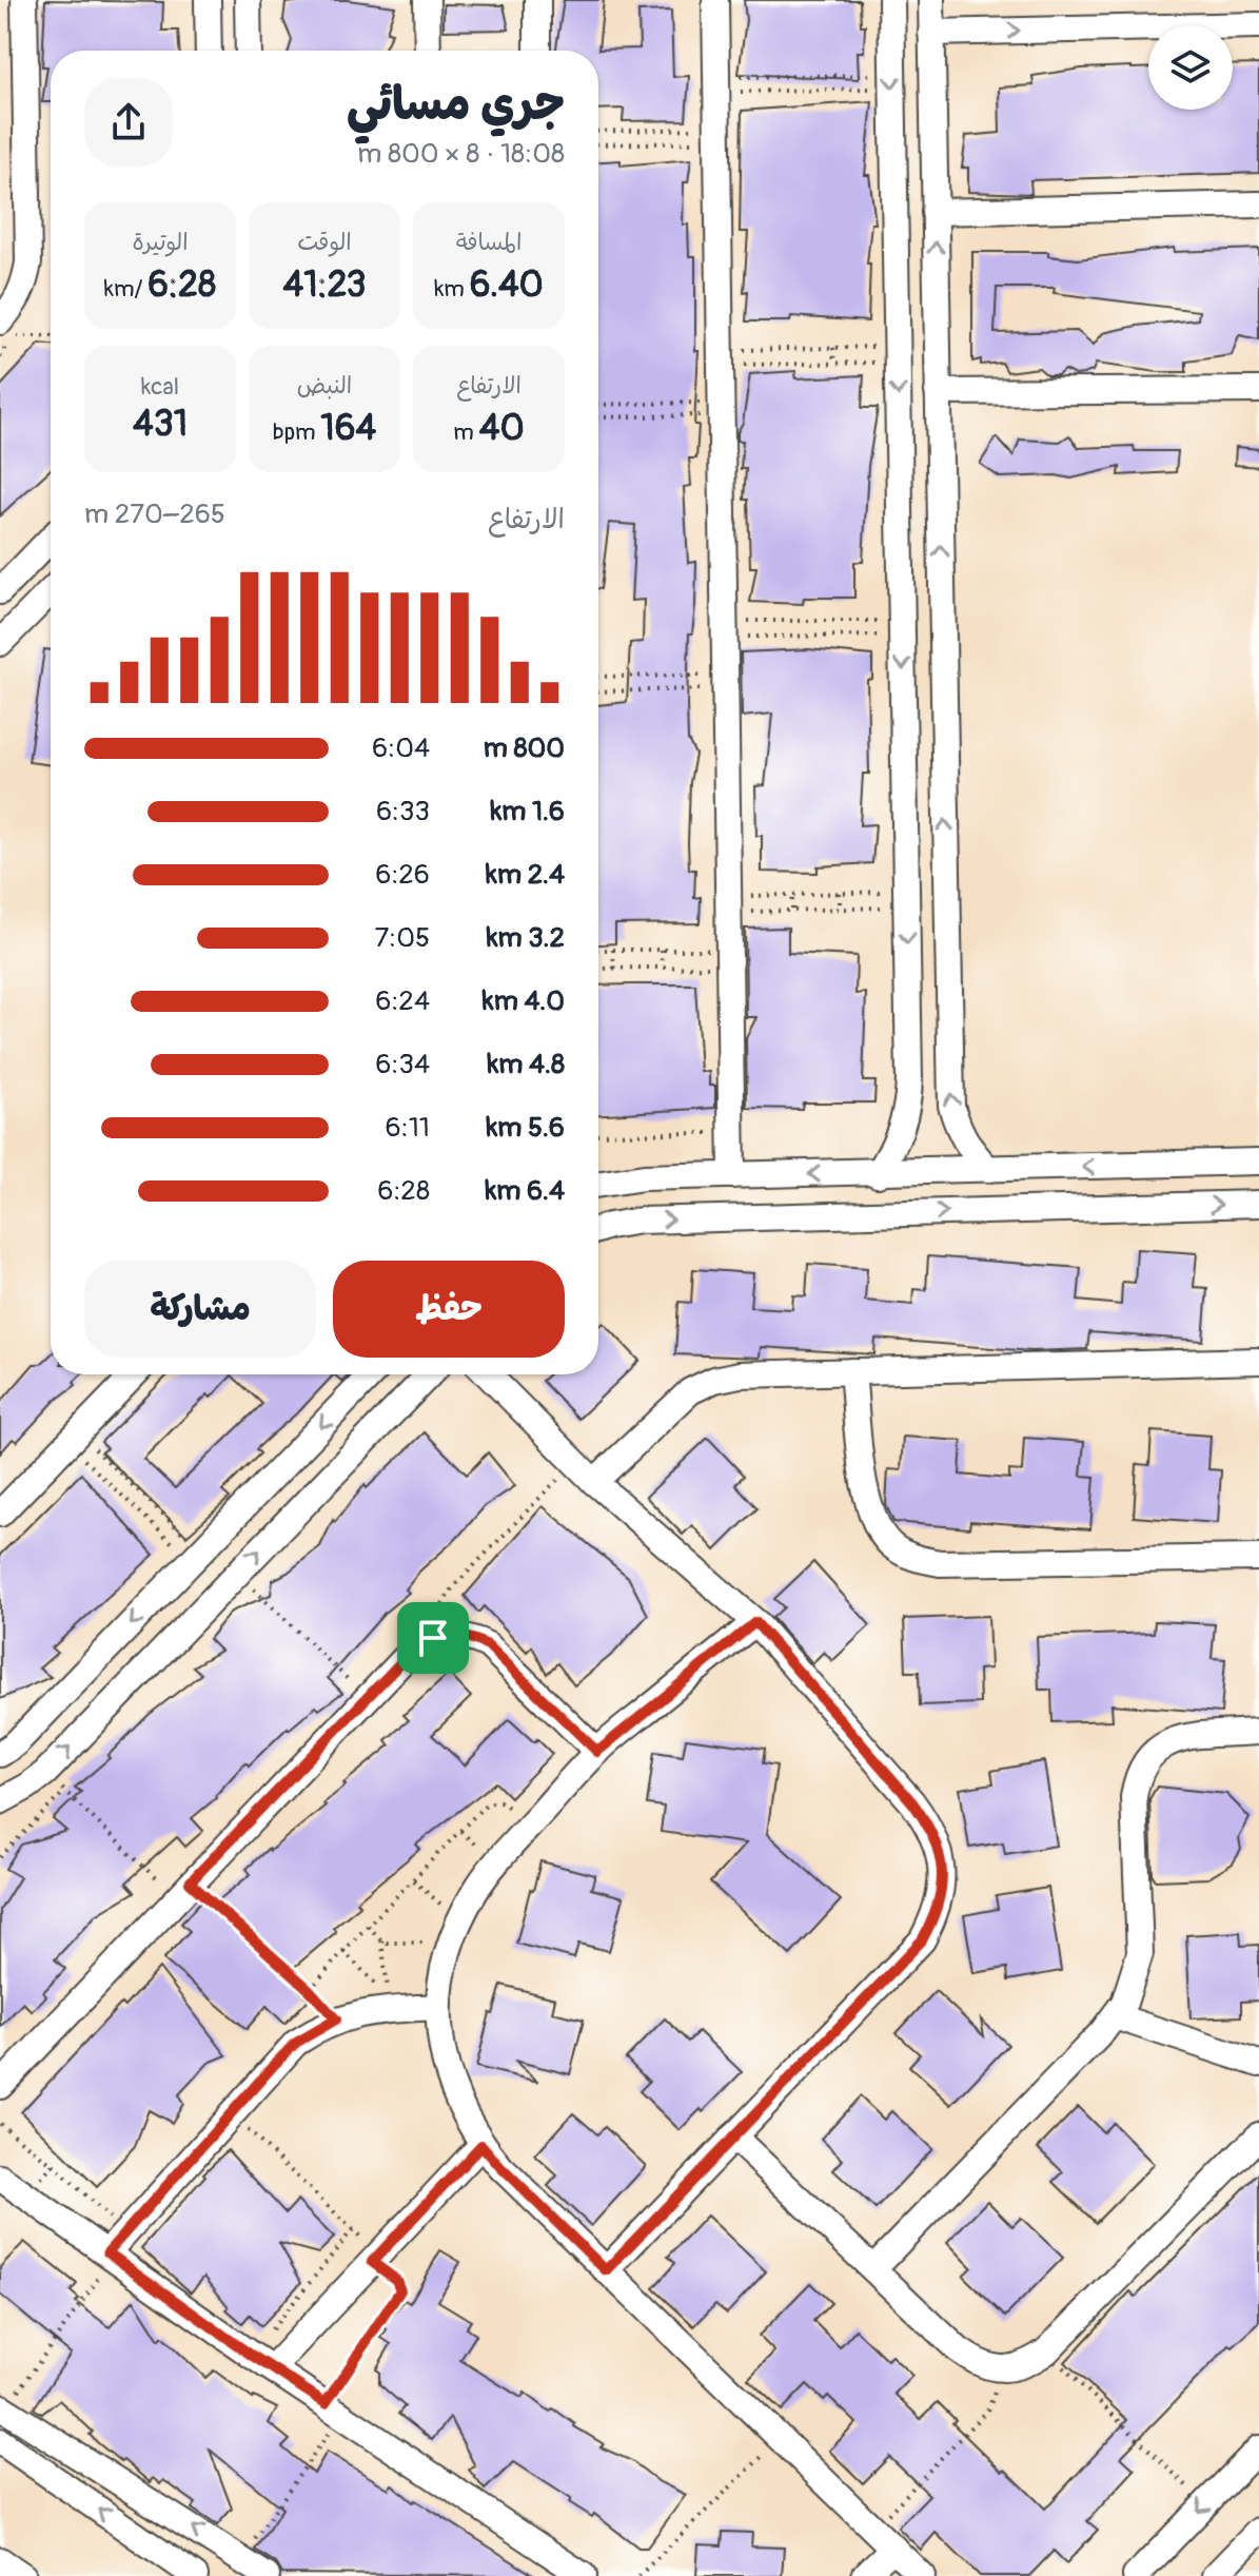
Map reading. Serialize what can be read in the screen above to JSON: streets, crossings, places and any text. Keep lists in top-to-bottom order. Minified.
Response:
{"page":{"heading":["جري مسائي","18:08 · 8 × 800 m"],"stats":[["المسافة","6.40 km"],["الوقت","41:23"],["الوتيرة","6:28 /km"],["الارتفاع","40 m"],["النبض","164 bpm"],["kcal","431"]],"chart":["الارتفاع","265–270 m"],"list":[{"name":"800 m","note":"6:04"},{"name":"1.6 km","note":"6:33"},{"name":"2.4 km","note":"6:26"},{"name":"3.2 km","note":"7:05"},{"name":"4.0 km","note":"6:24"},{"name":"4.8 km","note":"6:34"},{"name":"5.6 km","note":"6:11"},{"name":"6.4 km","note":"6:28"}],"buttons":["حفظ","مشاركة"]}}
